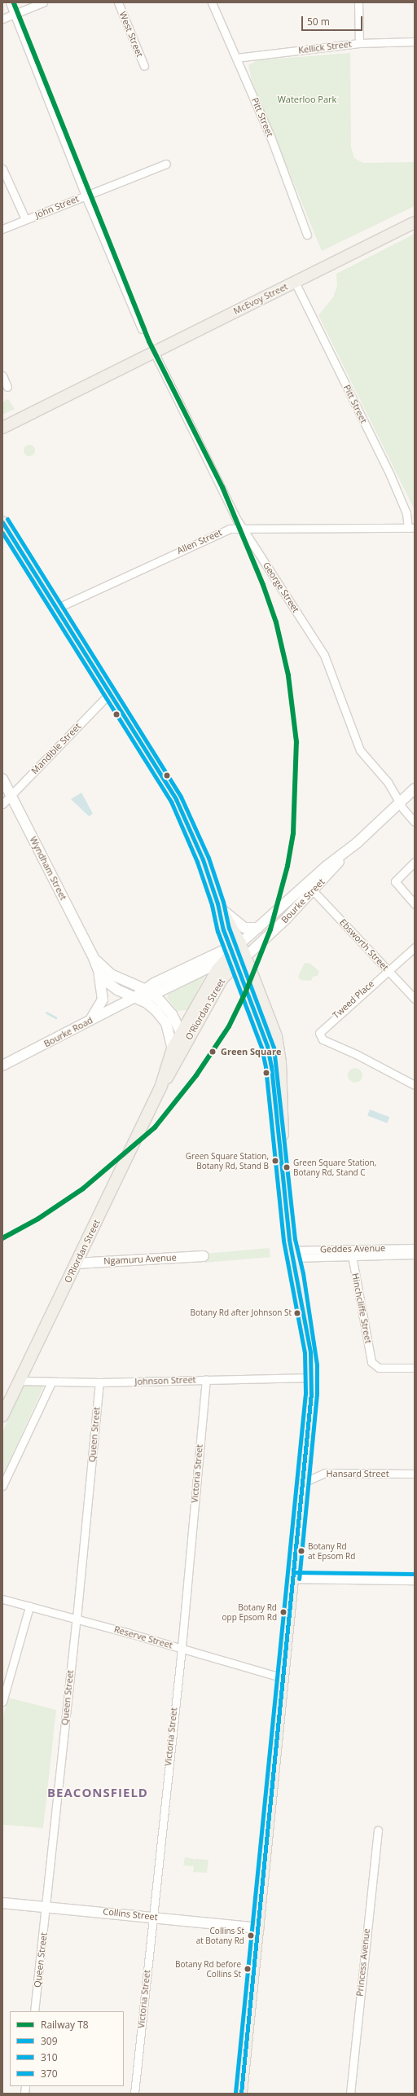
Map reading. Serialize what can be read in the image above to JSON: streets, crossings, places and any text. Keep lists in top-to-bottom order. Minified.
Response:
{"streets":{"main road":["McEvoy Street","Wyndham Street","Bourke Street","O'Riordan Street","Bourke Road","Ngamuru Avenue","Collins Street"],"street":["West Street","Kellick Street","Pitt Street","John Street","Allen Street","George Street","Mandible Street","Ebsworth Street","Tweed Place","Geddes Avenue","Hinchcliffe Street","Johnson Street","Queen Street","Victoria Street","Hansard Street","Reserve Street","Princess Avenue"]},"crossings":[["Kellick Street","Pitt Street"],["Pitt Street","McEvoy Street"],["Pitt Street","Allen Street"],["McEvoy Street","George Street"],["Allen Street","George Street"],["George Street","Bourke Street"],["Mandible Street","Wyndham Street"],["Wyndham Street","O'Riordan Street"],["Wyndham Street","Bourke Road"],["Bourke Street","Ebsworth Street"],["Bourke Street","O'Riordan Street"],["Bourke Street","Bourke Road"],["Ebsworth Street","Tweed Place"],["O'Riordan Street","Bourke Road"],["O'Riordan Street","Ngamuru Avenue"],["O'Riordan Street","Johnson Street"],["Geddes Avenue","Hinchcliffe Street"],["Johnson Street","Queen Street"],["Johnson Street","Victoria Street"],["Queen Street","Reserve Street"],["Queen Street","Collins Street"],["Victoria Street","Reserve Street"],["Victoria Street","Collins Street"]],"districts":["BEACONSFIELD"],"parks":["Waterloo Park"],"places":["Green Square","Green Square Station, Botany Rd, Stand B","Green Square Station, Botany Rd, Stand C","Botany Rd after Johnson St","Botany Rd at Epsom Rd","Botany Rd opp Epsom Rd","Collins St at Botany Rd","Botany Rd before Collins St"],"lines":["rail line T8","transit line 370","transit line 309","transit line 310"],"legend":["Railway T8","309","310","370"],"scale_bar":"50 m"}
